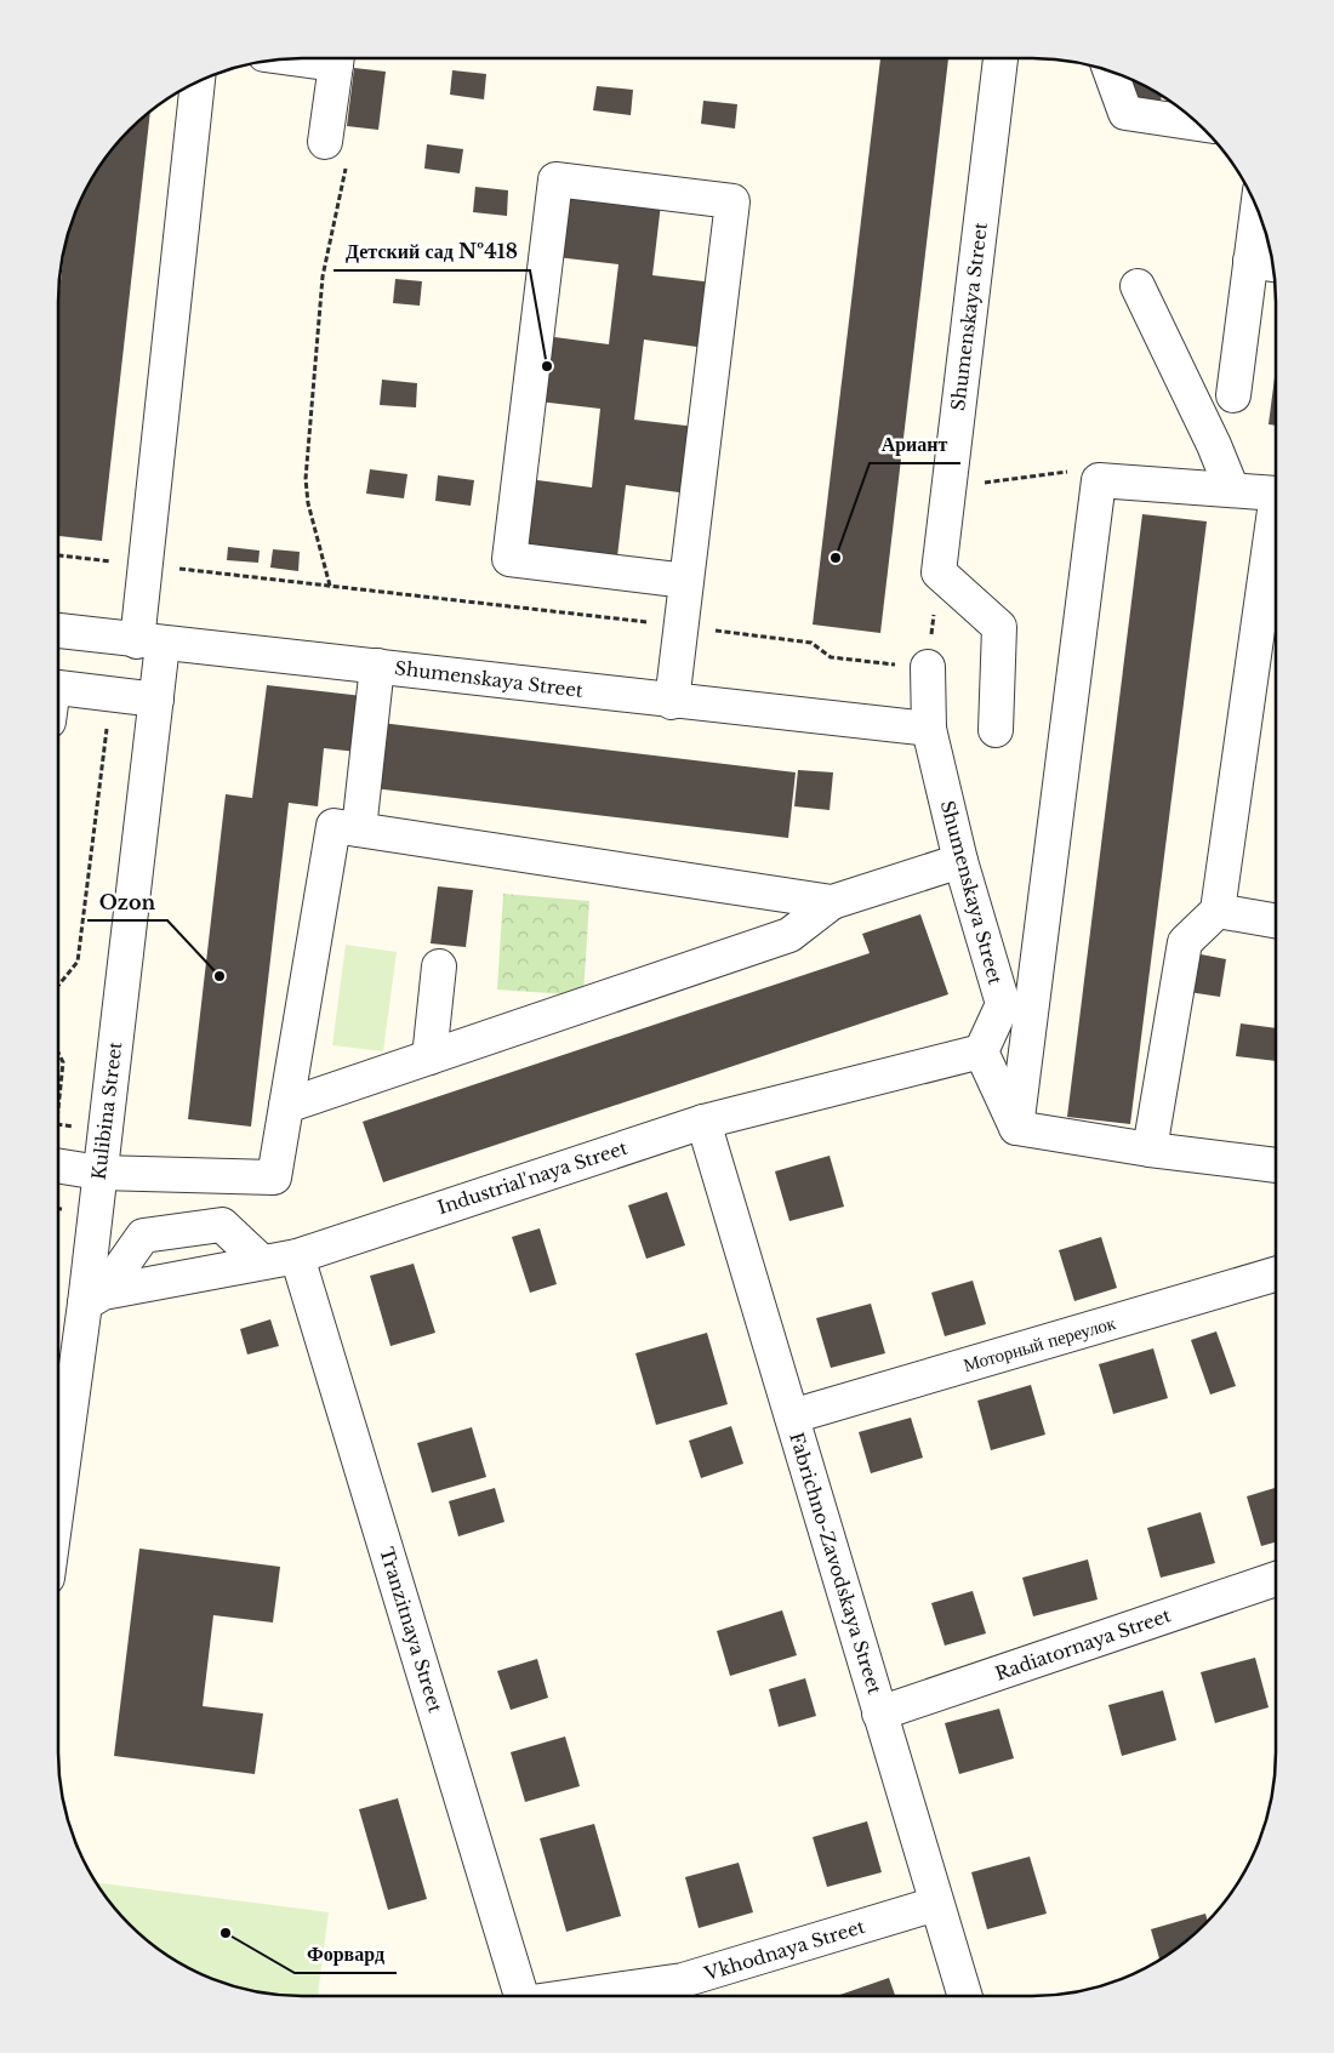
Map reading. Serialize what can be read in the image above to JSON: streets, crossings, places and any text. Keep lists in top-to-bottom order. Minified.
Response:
{"streets":{"street":["Shumenskaya Street","Kulibina Street","Industrial'naya Street","Моторный переулок","Fabrichno-Zavodskaya Street","Tranzitnaya Street","Radiatornaya Street","Vkhodnaya Street"]},"crossings":[["Shumenskaya Street","Kulibina Street"],["Shumenskaya Street","Industrial'naya Street"],["Kulibina Street","Industrial'naya Street"],["Industrial'naya Street","Fabrichno-Zavodskaya Street"],["Industrial'naya Street","Tranzitnaya Street"],["Моторный переулок","Fabrichno-Zavodskaya Street"],["Fabrichno-Zavodskaya Street","Radiatornaya Street"],["Fabrichno-Zavodskaya Street","Vkhodnaya Street"]],"places":["Детский сад №418","Ариант","Ozon","Форвард"]}
